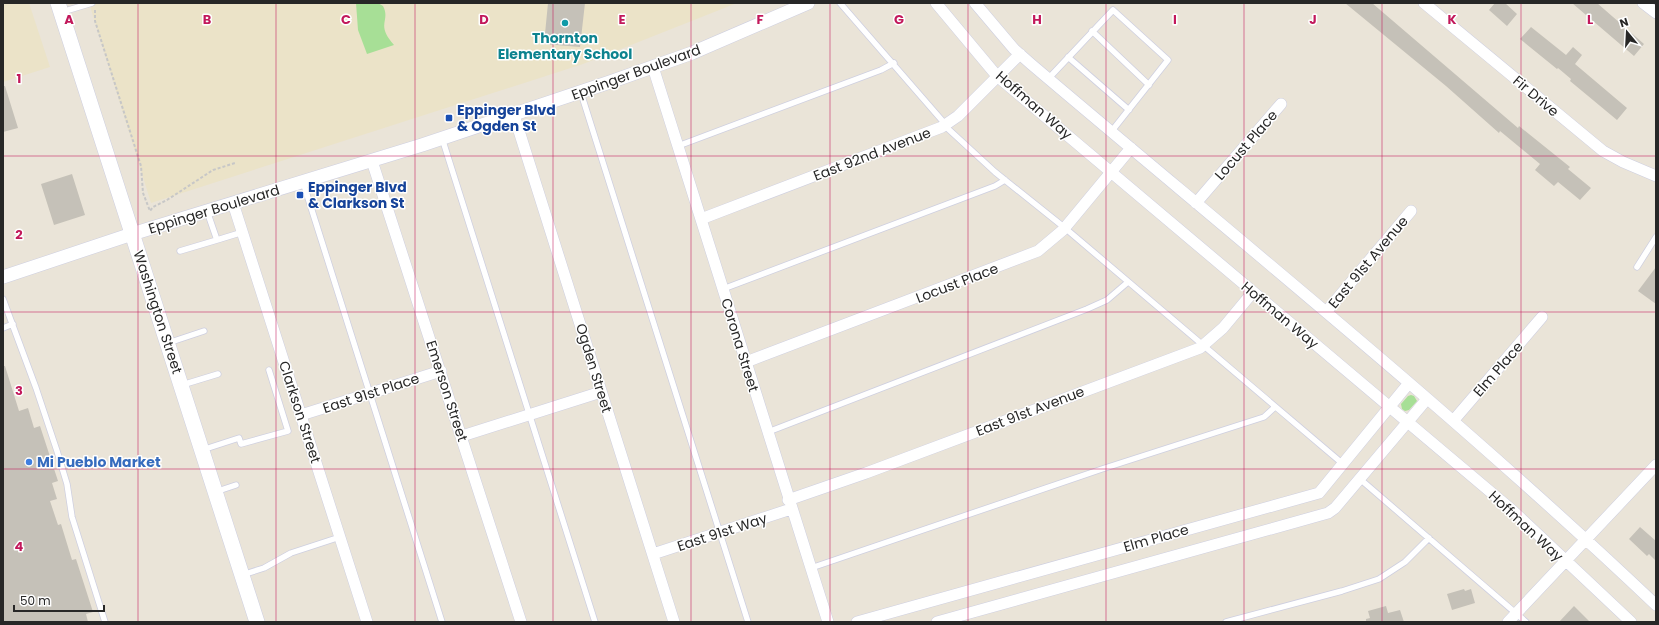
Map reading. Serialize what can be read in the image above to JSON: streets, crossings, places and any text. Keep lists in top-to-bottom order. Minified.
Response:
{"streets":{"main road":["Washington Street"],"street":["Eppinger Boulevard","Fir Drive","Hoffman Way","Locust Place","East 92nd Avenue","East 91st Avenue","Corona Street","Ogden Street","Elm Place","Emerson Street","East 91st Place","Clarkson Street","East 91st Way"]},"crossings":[["Eppinger Boulevard","Washington Street"],["Eppinger Boulevard","Corona Street"],["Eppinger Boulevard","Ogden Street"],["Eppinger Boulevard","Emerson Street"],["Eppinger Boulevard","Clarkson Street"],["Hoffman Way","Locust Place"],["Hoffman Way","East 92nd Avenue"],["Hoffman Way","East 91st Avenue"],["Hoffman Way","Elm Place"],["Locust Place","Corona Street"],["East 92nd Avenue","Corona Street"],["East 91st Avenue","Corona Street"],["East 91st Avenue","East 91st Way"],["Corona Street","East 91st Way"],["Ogden Street","East 91st Way"],["Emerson Street","East 91st Place"],["East 91st Place","Clarkson Street"]],"places":{"other":["Thornton Elementary School","Mi Pueblo Market"],"transit":["Eppinger Blvd & Ogden St","Eppinger Blvd & Clarkson St"]},"scale_bar":"50 m","north":"top","grid":{"columns":["A","B","C","D","E","F","G","H","I","J","K","L"],"rows":["1","2","3","4"]}}
